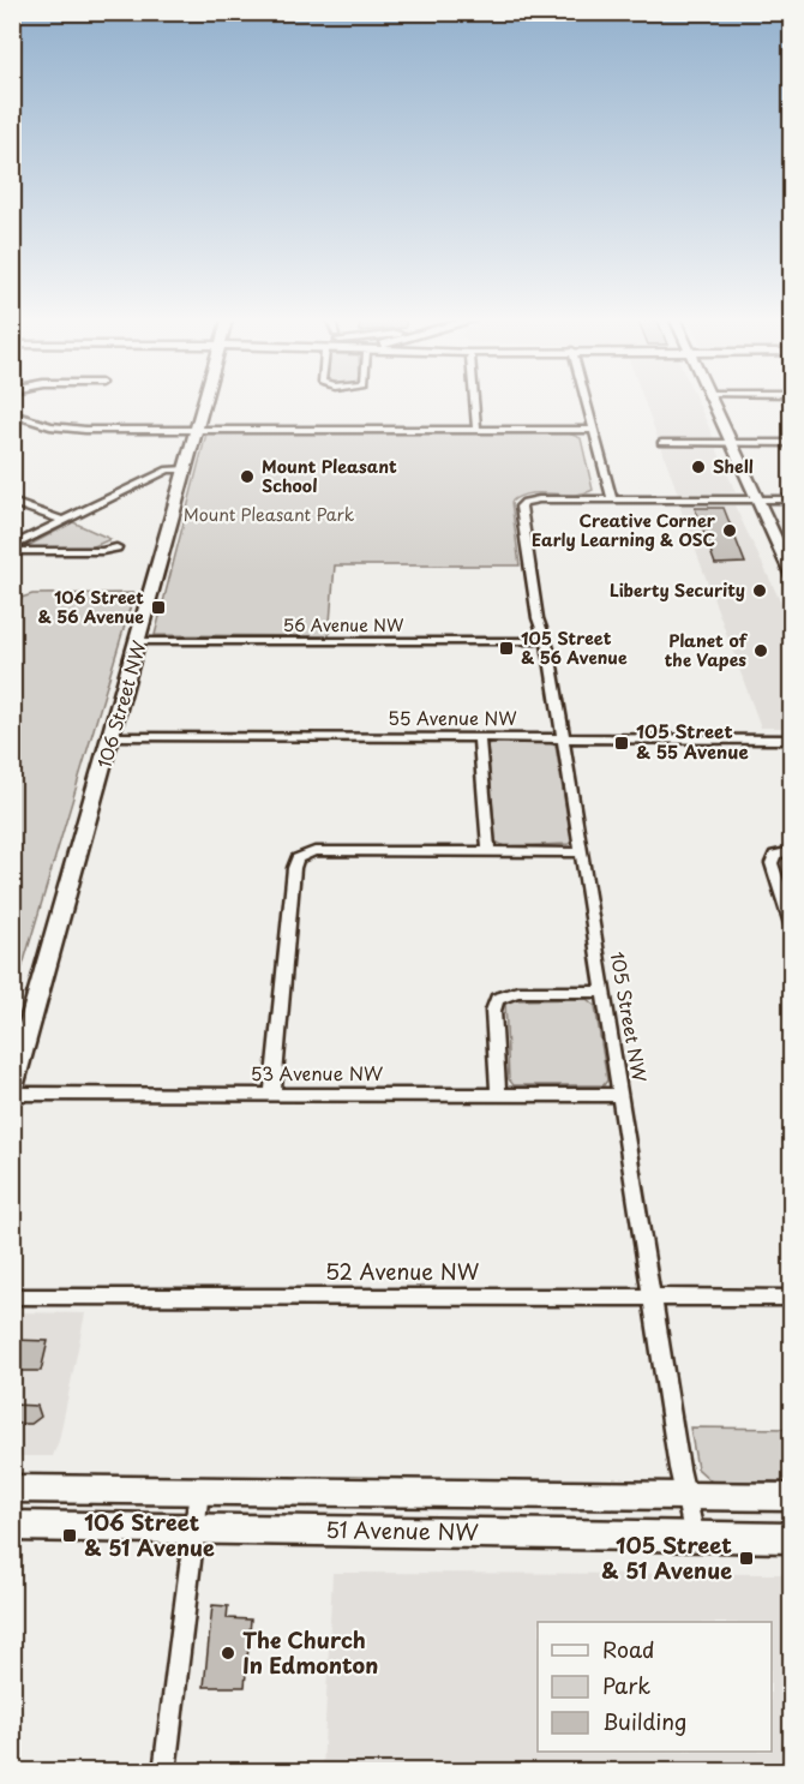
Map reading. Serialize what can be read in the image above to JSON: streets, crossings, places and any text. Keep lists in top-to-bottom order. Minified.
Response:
{"streets":{"main road":["106 Street NW","51 Avenue NW"],"street":["56 Avenue NW","55 Avenue NW","105 Street NW","53 Avenue NW","52 Avenue NW"]},"crossings":[["56 Avenue NW","106 Street NW"],["56 Avenue NW","105 Street NW"],["106 Street NW","55 Avenue NW"],["55 Avenue NW","105 Street NW"],["105 Street NW","53 Avenue NW"],["105 Street NW","52 Avenue NW"],["105 Street NW","51 Avenue NW"]],"parks":["Mount Pleasant Park"],"places":{"other":["Shell","Mount Pleasant School","Creative Corner Early Learning & OSC","Liberty Security","Planet of the Vapes","The Church In Edmonton"],"transit":["106 Street & 56 Avenue","105 Street & 56 Avenue","105 Street & 55 Avenue","106 Street & 51 Avenue","105 Street & 51 Avenue"]},"legend":["Road","Park","Building"]}
